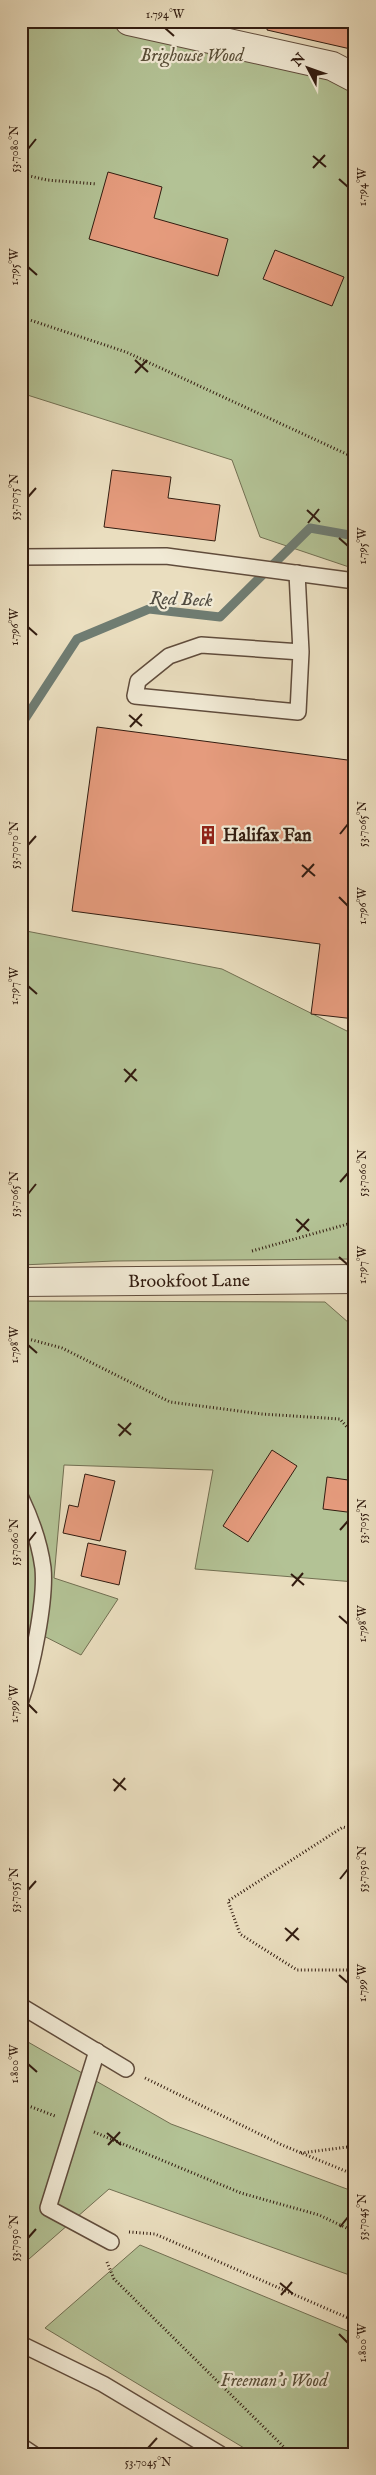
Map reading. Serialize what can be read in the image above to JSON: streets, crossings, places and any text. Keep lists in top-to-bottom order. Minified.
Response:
{"streets":{"street":["Brookfoot Lane"]},"water":["Red Beck"],"parks":["Brighouse Wood","Freeman's Wood"],"places":{"building":["Halifax Fan"]},"north":"top left","coordinates":["1.794°W","53.7080°N","1.795°W","53.7075°N","1.796°W","53.7065°N","53.7070°N","1.797°W","53.7060°N","1.798°W","53.7055°N","1.799°W","53.7050°N","1.800°W","53.7045°N"]}
